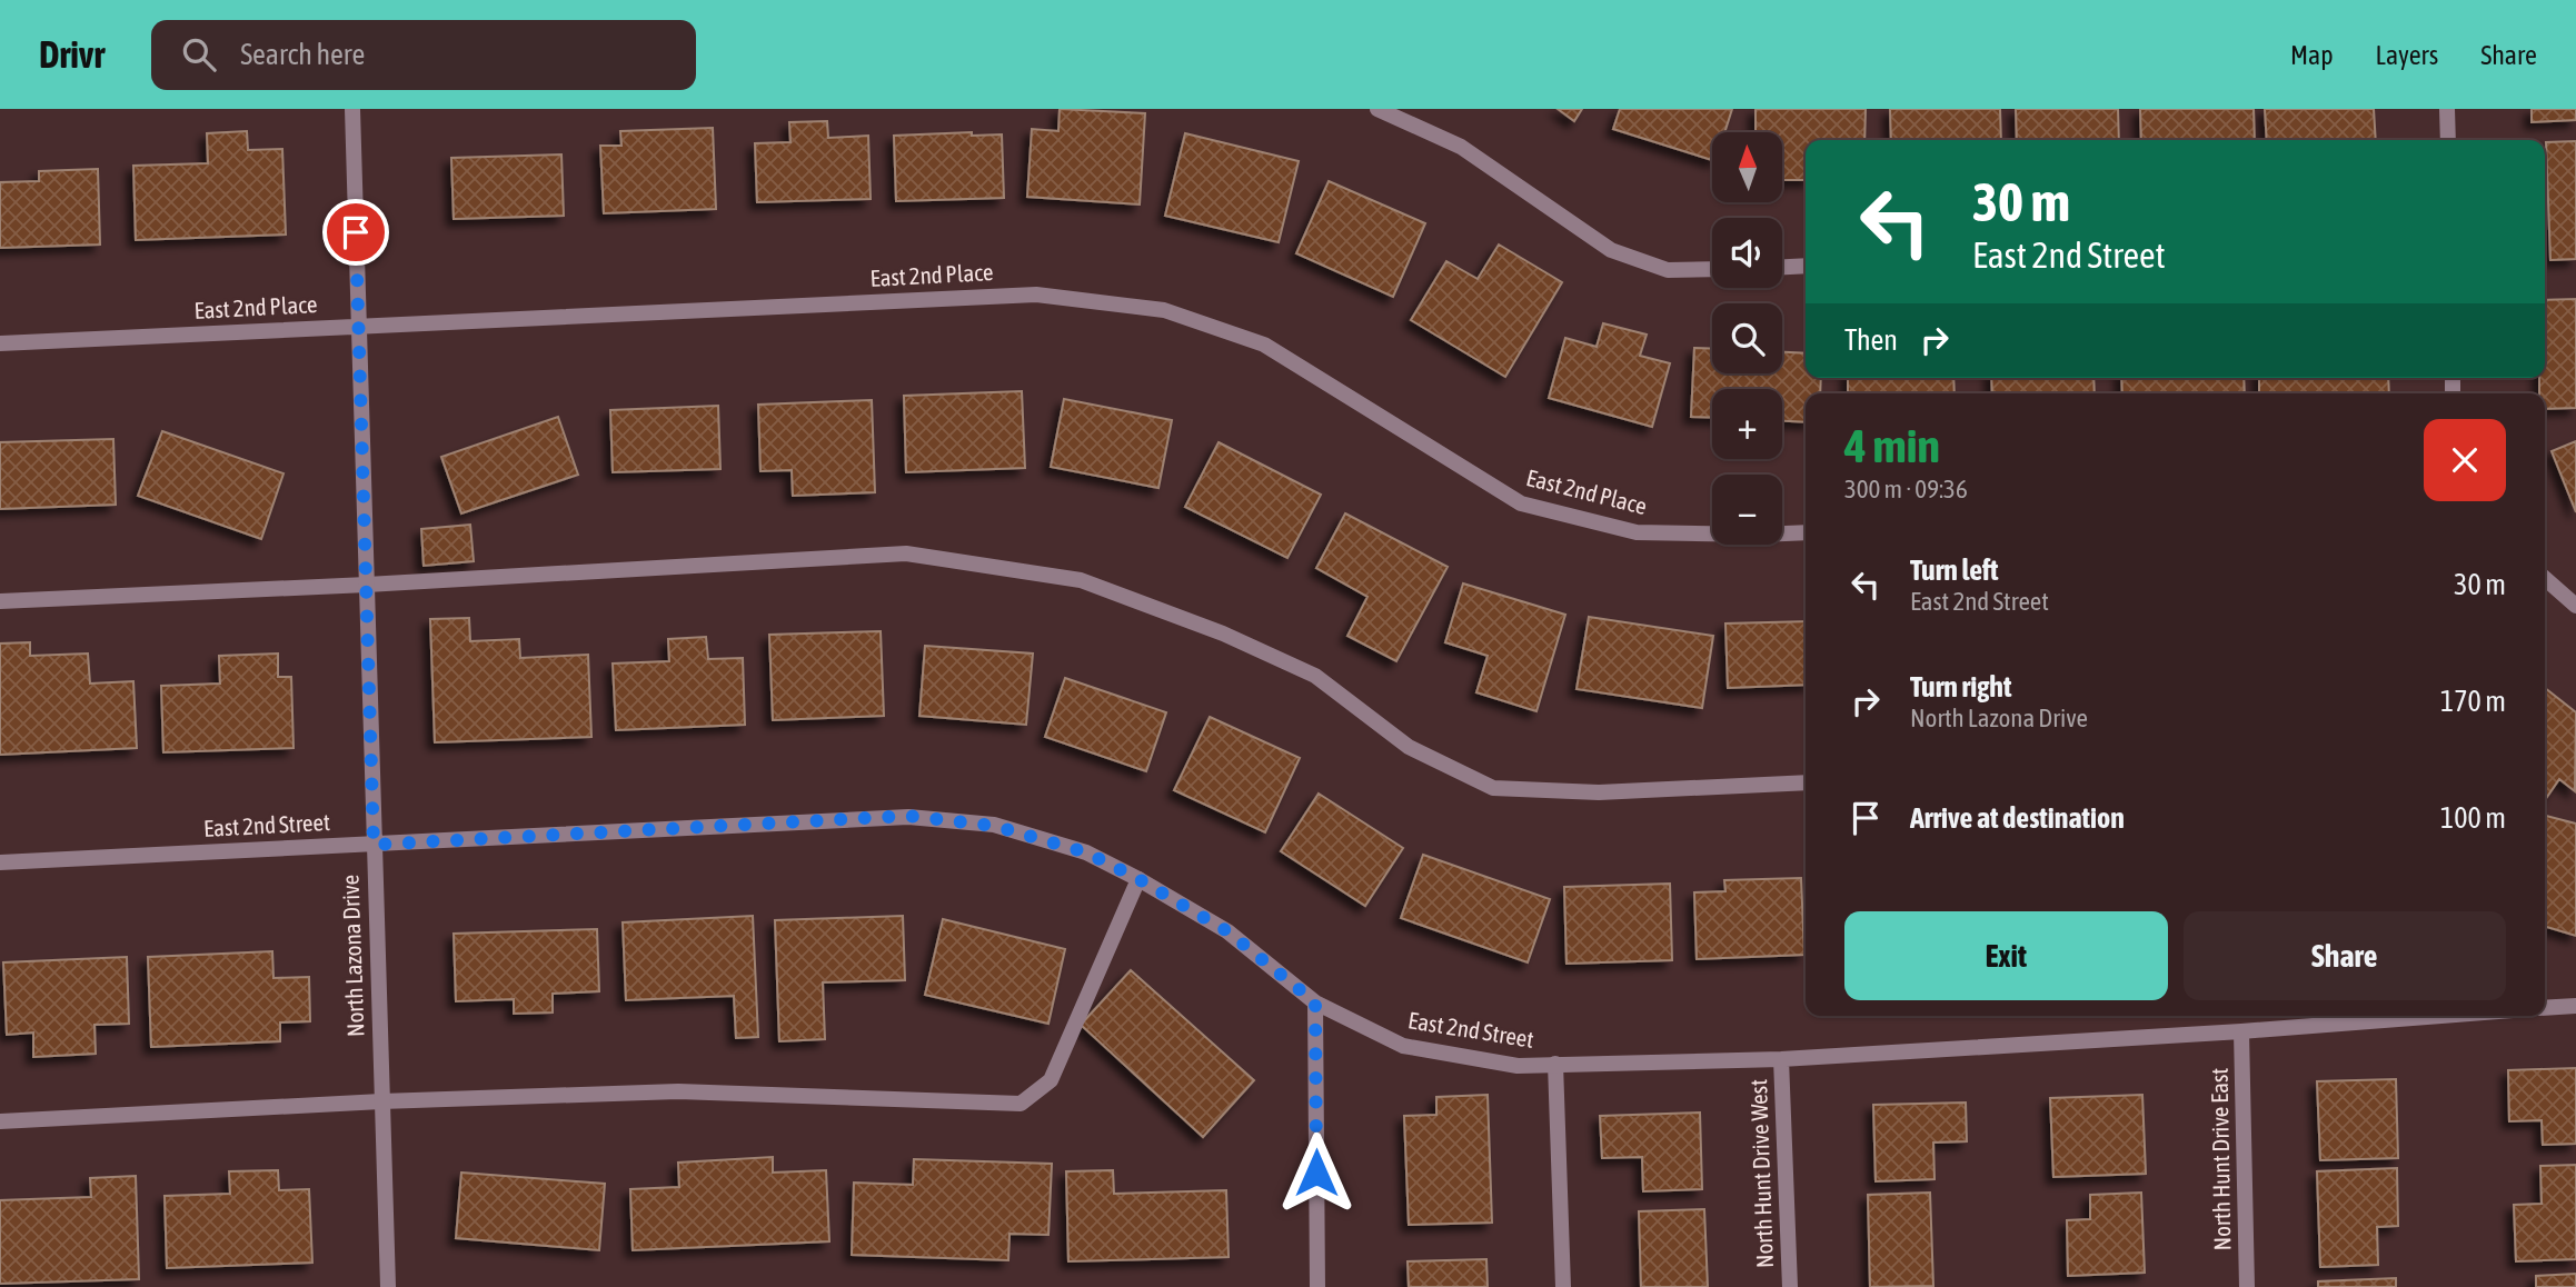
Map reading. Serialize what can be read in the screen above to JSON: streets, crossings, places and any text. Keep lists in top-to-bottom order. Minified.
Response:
{"streets":{"street":["East 2nd Place","East 2nd Street","North Lazona Drive","North Hunt Drive East","North Hunt Drive West"]},"crossings":[["East 2nd Place","North Lazona Drive"],["East 2nd Street","North Lazona Drive"],["East 2nd Street","North Hunt Drive East"],["East 2nd Street","North Hunt Drive West"]],"north":"top","page":{"header":"Drivr","search":"Search here","nav":["Map","Layers","Share"],"map_buttons":["+","−"],"turn":["30 m","East 2nd Street"],"then":"Then","heading":["4 min","300 m · 09:36"],"list":[{"name":"Turn left","note":"East 2nd Street","value":"30 m"},{"name":"Turn right","note":"North Lazona Drive","value":"170 m"},{"name":"Arrive at destination","value":"100 m"}],"buttons":["Exit","Share"]}}
